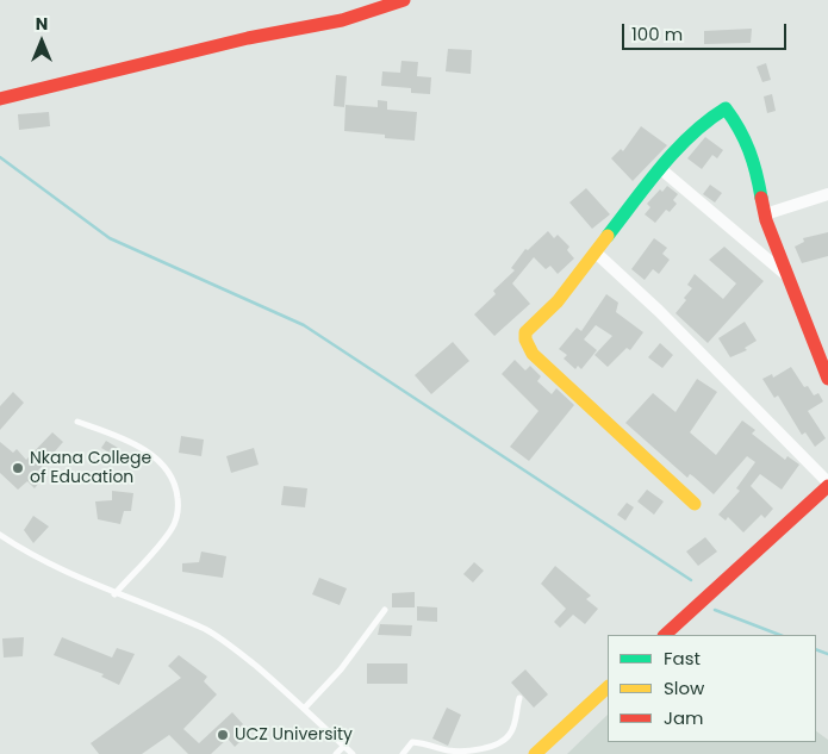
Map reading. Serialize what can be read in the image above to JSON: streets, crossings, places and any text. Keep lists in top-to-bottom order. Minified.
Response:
{"places":["Nkana College of Education","UCZ University"],"legend":["Fast","Slow","Jam"],"scale_bar":"100 m","north":"top"}
